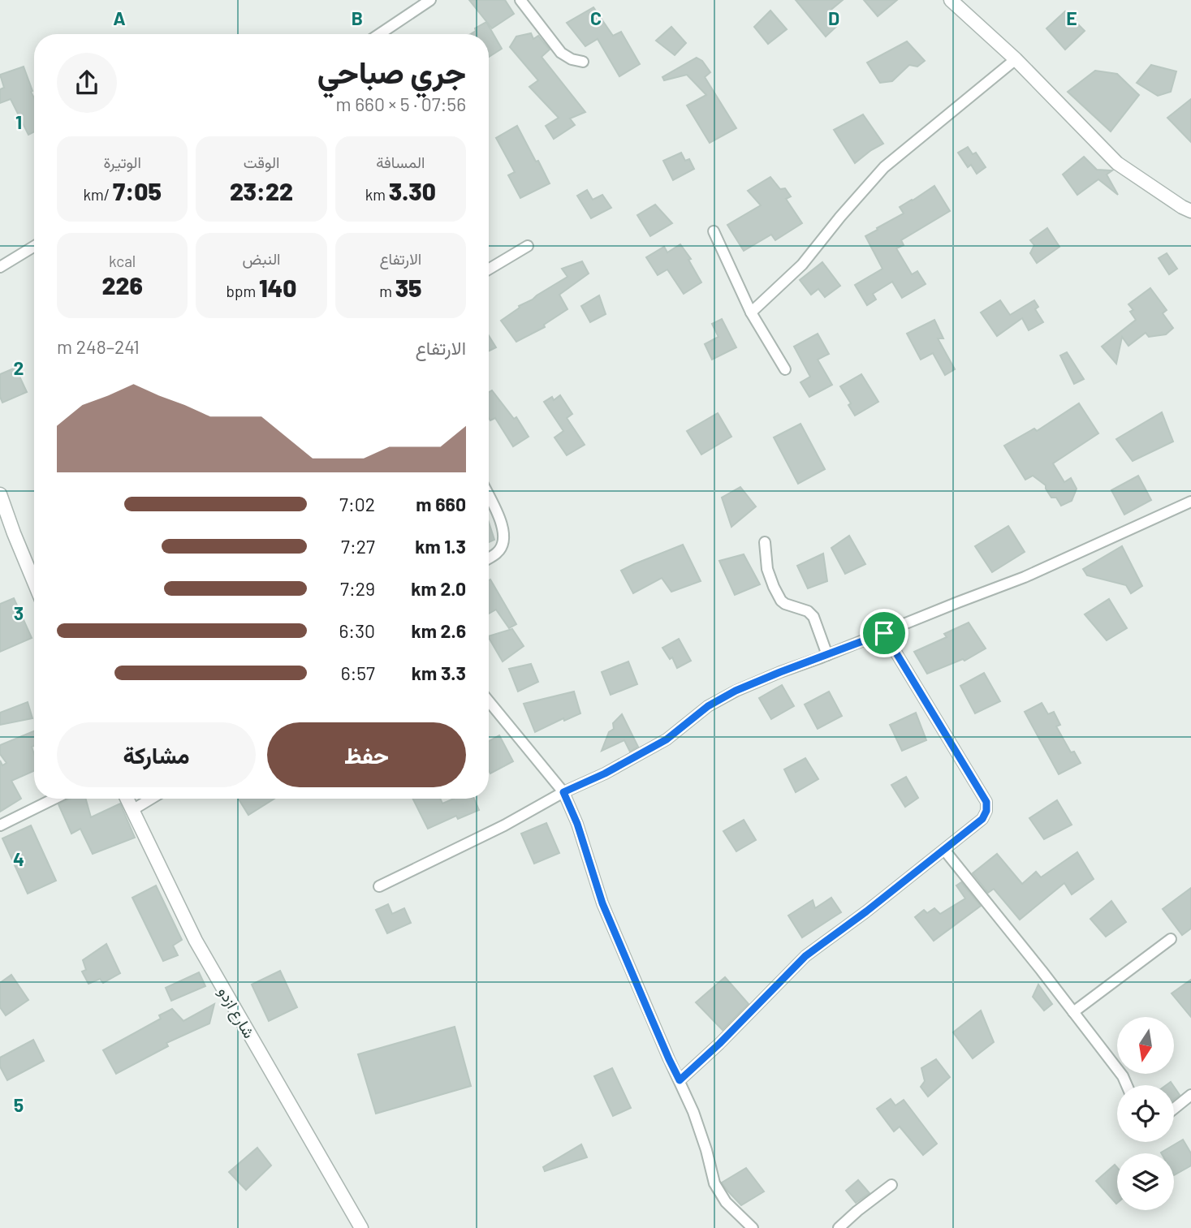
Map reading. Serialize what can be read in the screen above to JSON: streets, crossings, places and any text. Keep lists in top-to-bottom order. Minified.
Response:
{"streets":{"street":["شارع ازدو"]},"north":"bottom","page":{"heading":["جري صباحي","07:56 · 5 × 660 m"],"stats":[["المسافة","3.30 km"],["الوقت","23:22"],["الوتيرة","7:05 /km"],["الارتفاع","35 m"],["النبض","140 bpm"],["kcal","226"]],"chart":["الارتفاع","241–248 m"],"list":[{"name":"660 m","note":"7:02"},{"name":"1.3 km","note":"7:27"},{"name":"2.0 km","note":"7:29"},{"name":"2.6 km","note":"6:30"},{"name":"3.3 km","note":"6:57"}],"buttons":["حفظ","مشاركة"]},"grid":{"columns":["A","B","C","D","E"],"rows":["1","2","3","4","5"]}}
